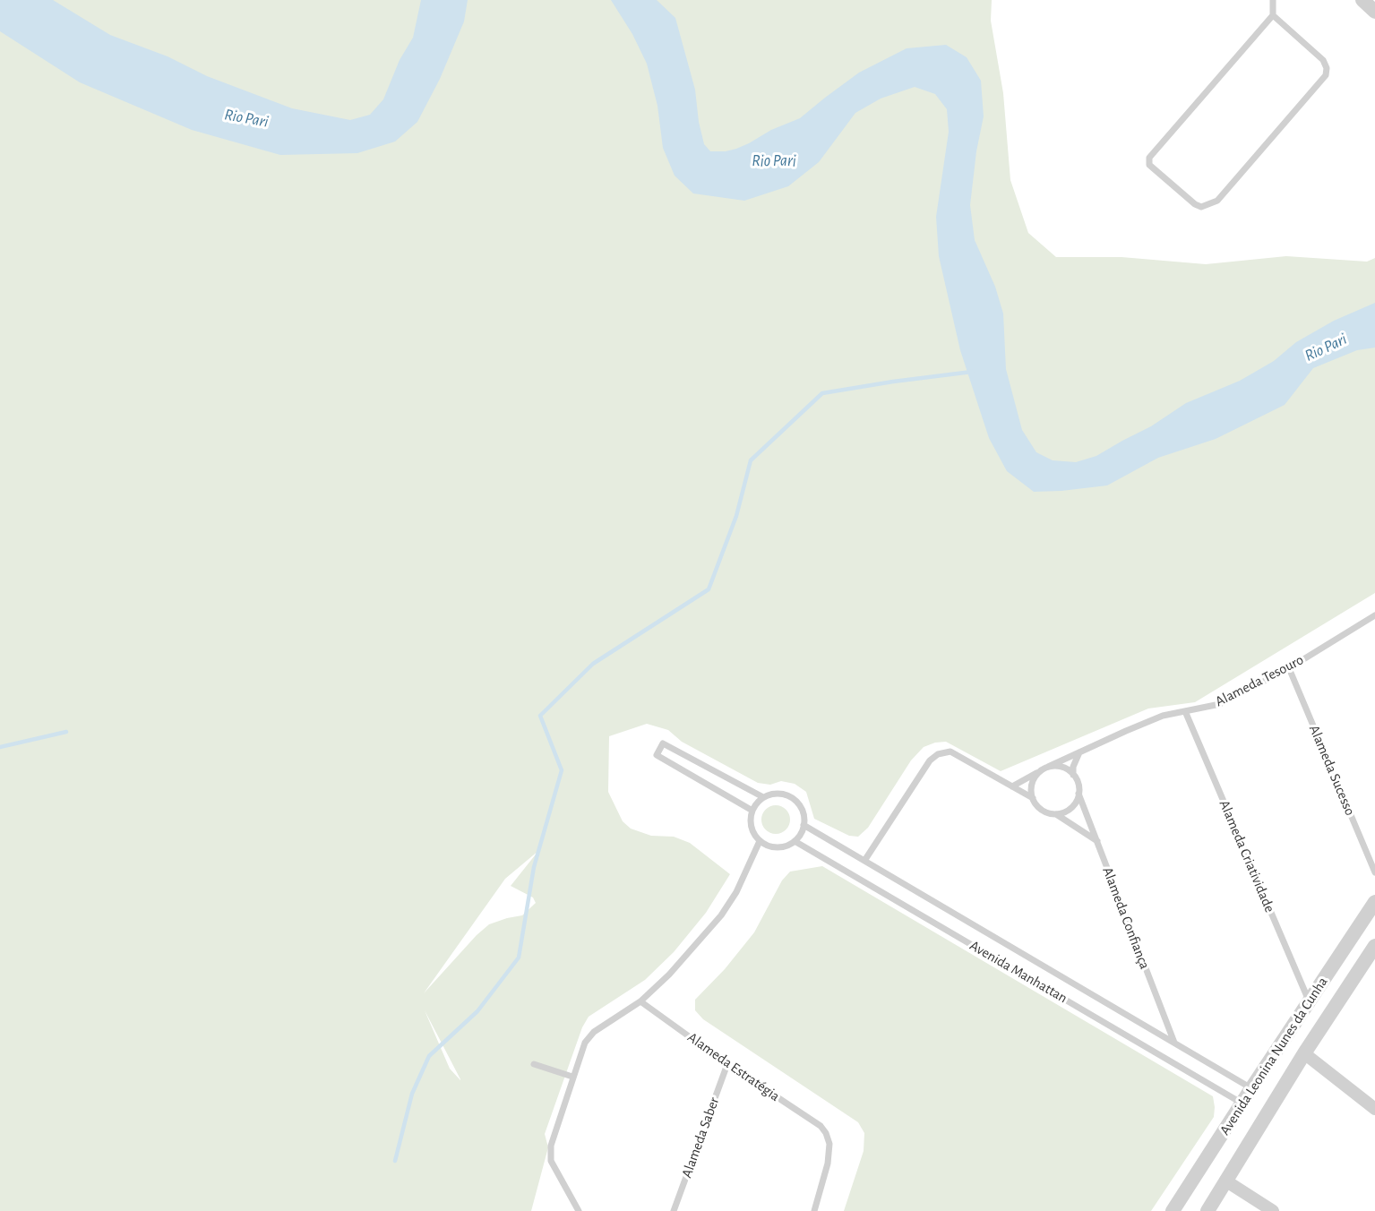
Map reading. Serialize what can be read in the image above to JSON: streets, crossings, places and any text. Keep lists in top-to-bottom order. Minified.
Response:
{"streets":{"street":["Avenida Leonina Nunes da Cunha"],"lane":["Alameda Tesouro","Alameda Sucesso","Alameda Criatividade","Alameda Confiança","Avenida Manhattan","Alameda Estratégia","Alameda Saber"]},"crossings":[["Alameda Tesouro","Alameda Sucesso"],["Alameda Tesouro","Alameda Criatividade"],["Alameda Tesouro","Alameda Confiança"],["Alameda Criatividade","Avenida Leonina Nunes da Cunha"],["Alameda Confiança","Avenida Manhattan"],["Avenida Manhattan","Avenida Leonina Nunes da Cunha"],["Alameda Estratégia","Alameda Saber"]],"water":["Rio Pari"]}
